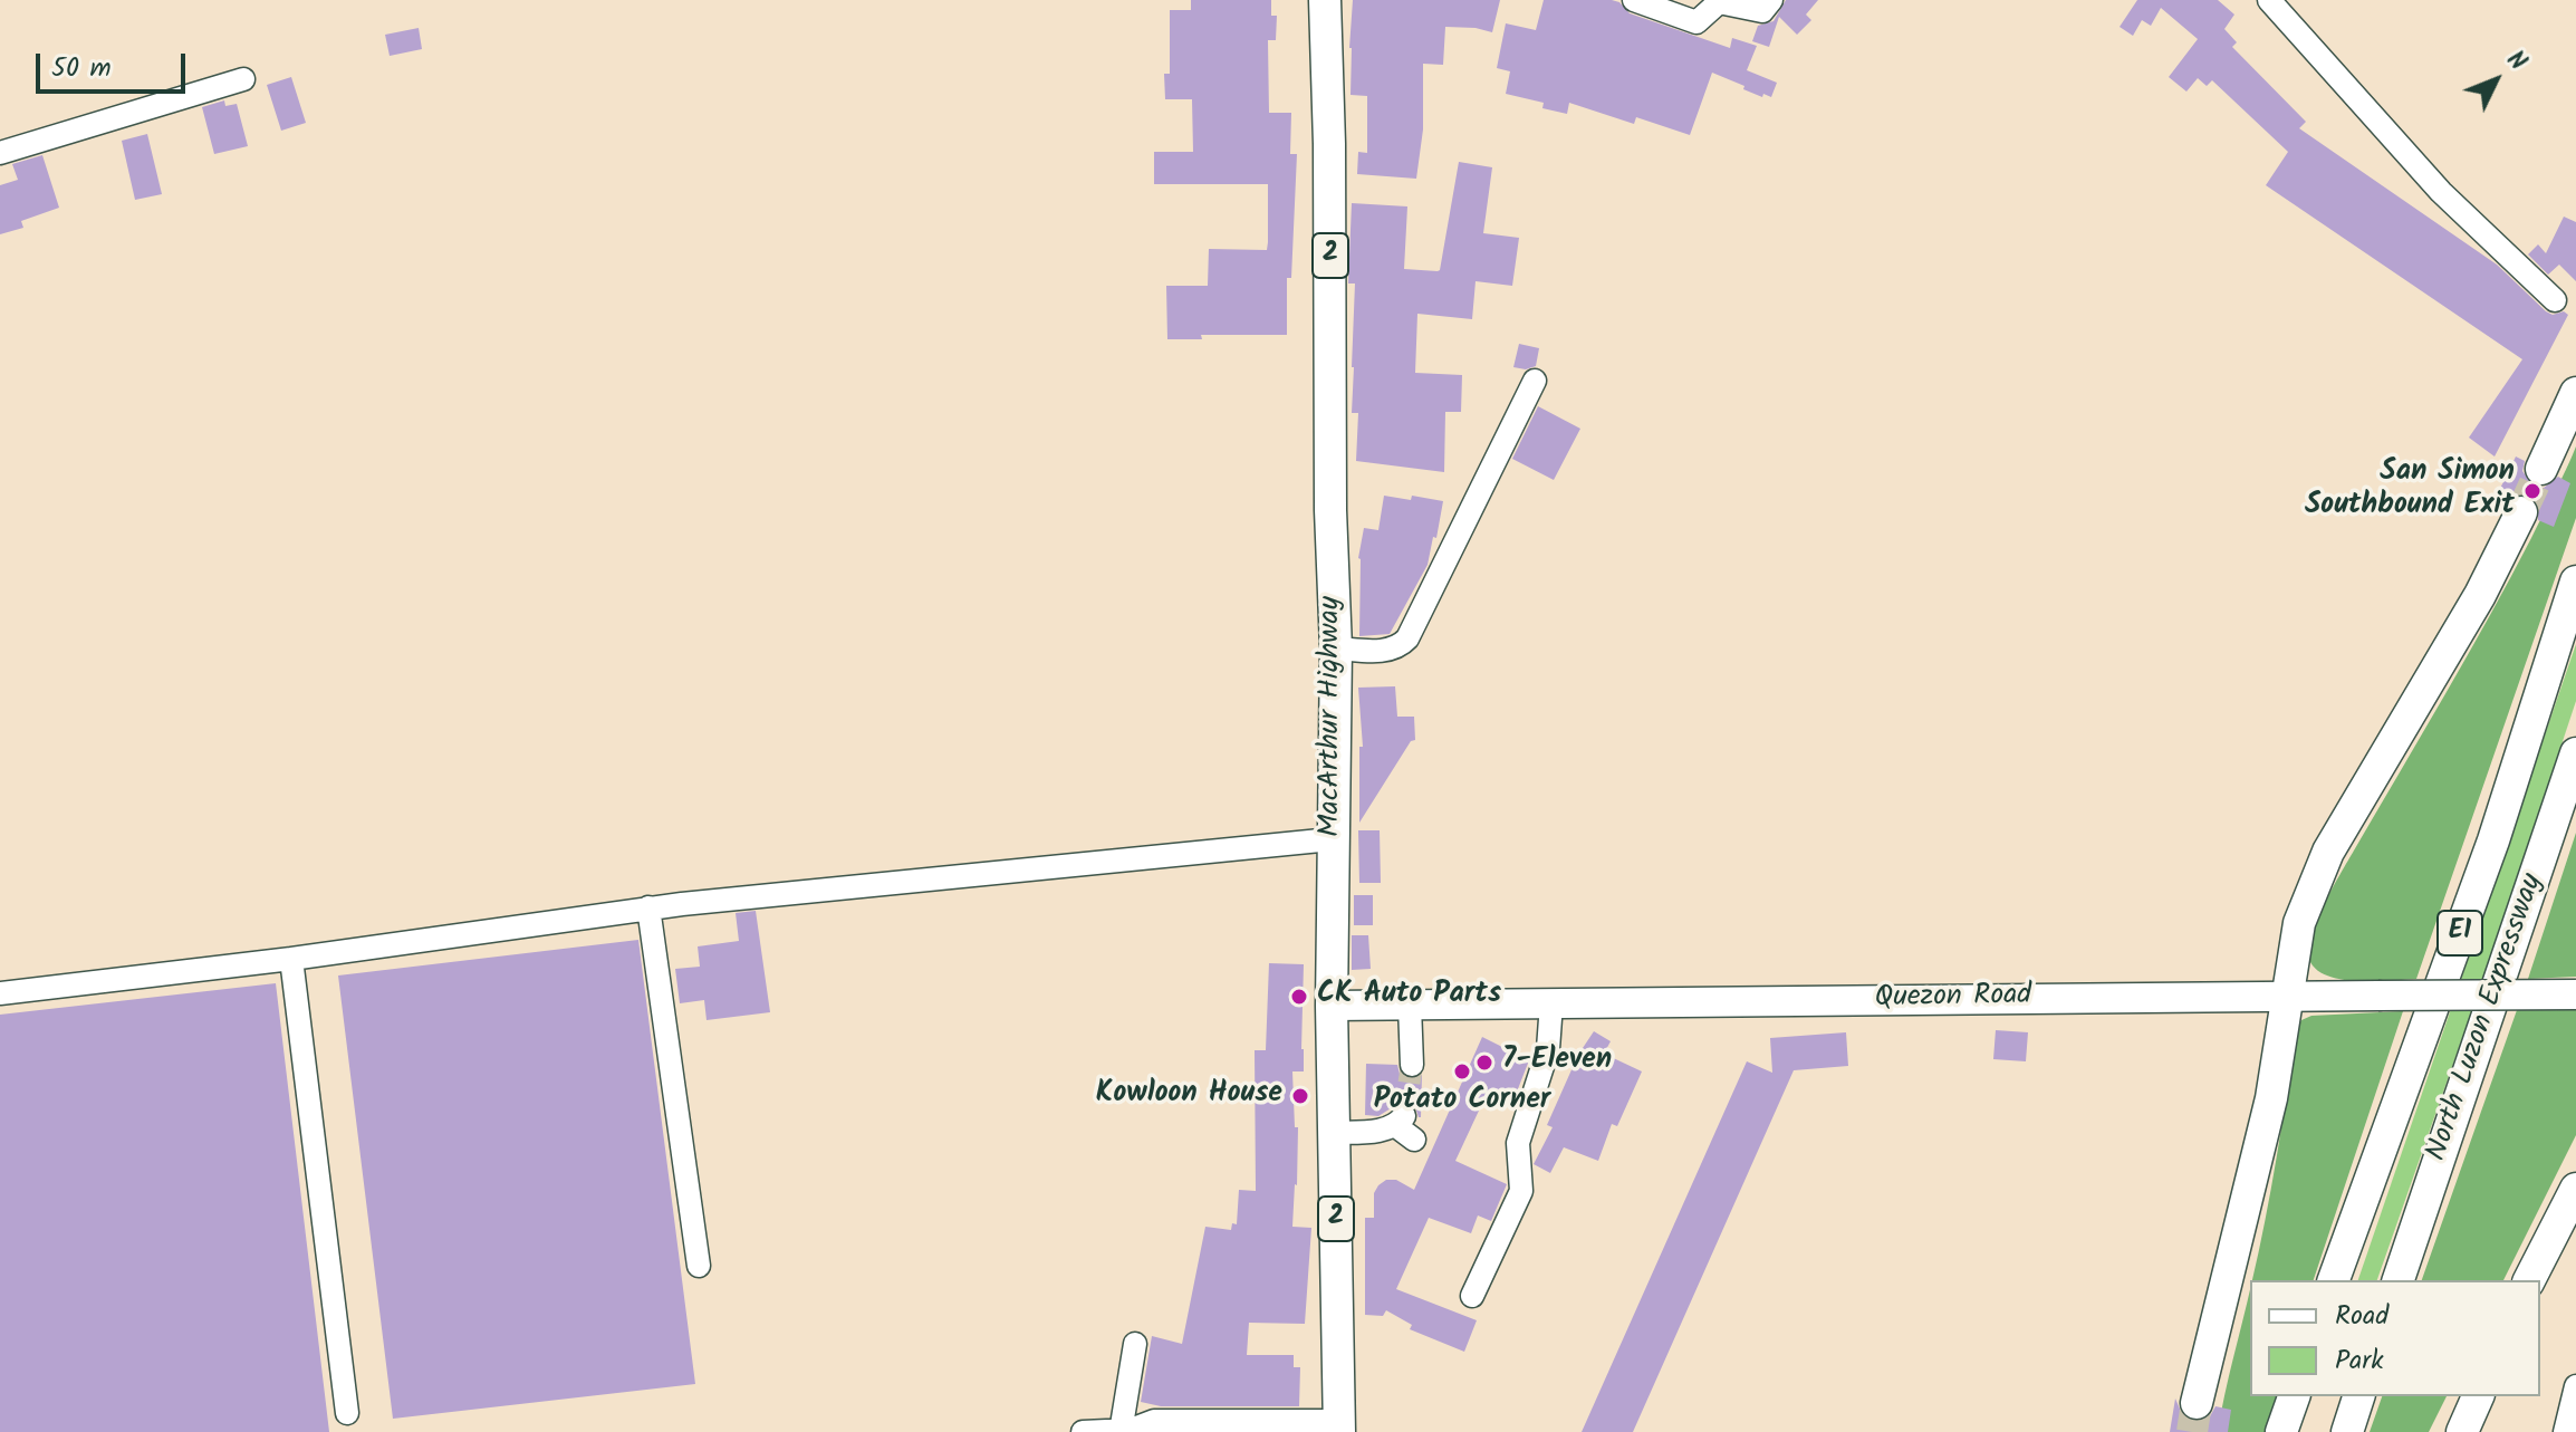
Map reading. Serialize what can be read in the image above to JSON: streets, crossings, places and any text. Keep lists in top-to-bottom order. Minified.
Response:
{"streets":{"highway":["2","MacArthur Highway","E1","North Luzon Expressway"],"main road":["Quezon Road"]},"crossings":[["MacArthur Highway","Quezon Road"]],"places":["San Simon Southbound Exit","CK Auto Parts","7-Eleven","Potato Corner","Kowloon House"],"legend":["Road","Park"],"scale_bar":"50 m","north":"top right"}
